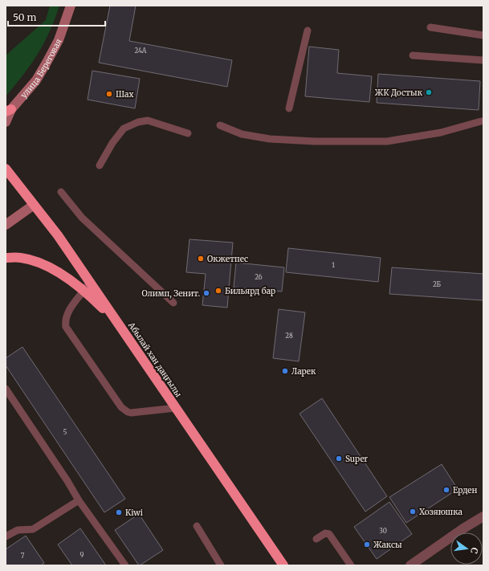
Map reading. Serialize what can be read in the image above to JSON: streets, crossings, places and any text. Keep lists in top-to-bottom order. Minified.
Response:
{"streets":{"highway":["Абылай хан даңғылы"],"street":["улица Береговая"]},"places":["ЖК Достык","Шах","Окжетпес","Бильярд бар","Олимп, Зенит.","Ларек","Super","Ерден","Хозяюшка","Kiwi","Жаксы"],"house_numbers":["24А","1","26","2Б","28","5","30","9","7"],"scale_bar":"50 m","north":"right"}
